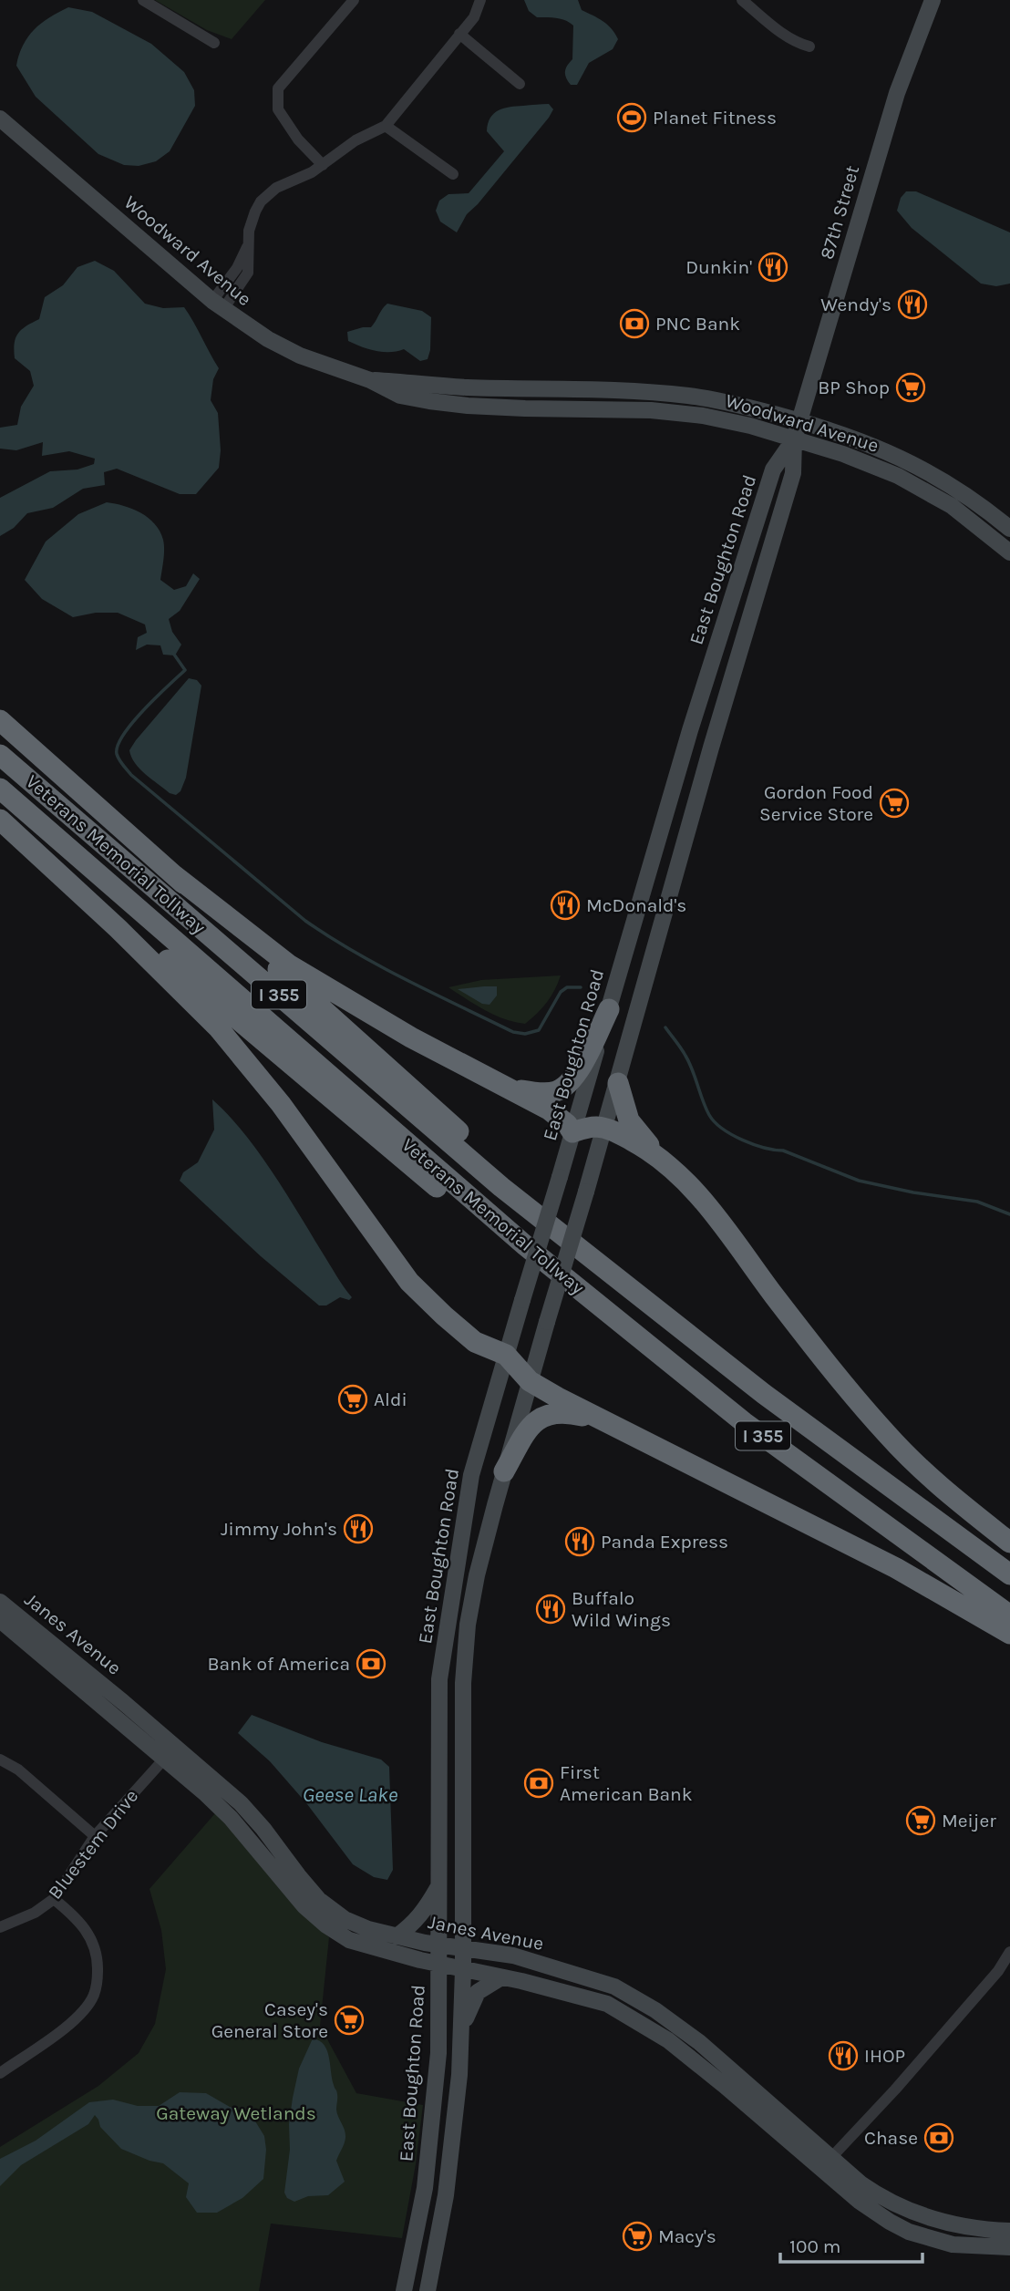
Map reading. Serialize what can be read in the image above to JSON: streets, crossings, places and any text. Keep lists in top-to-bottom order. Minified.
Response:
{"streets":{"highway":["Veterans Memorial Tollway","I 355"],"main road":["87th Street","Woodward Avenue","East Boughton Road","Janes Avenue"],"street":["Bluestem Drive"]},"crossings":[["87th Street","Woodward Avenue"],["87th Street","East Boughton Road"],["Woodward Avenue","East Boughton Road"],["East Boughton Road","Janes Avenue"],["Janes Avenue","Bluestem Drive"]],"water":["Geese Lake"],"parks":["Gateway Wetlands"],"places":{"sports":["Planet Fitness"],"restaurant":["Dunkin'","Wendy's","McDonald's","Jimmy John's","Panda Express","Buffalo Wild Wings","IHOP"],"bank":["PNC Bank","Bank of America","First American Bank","Chase"],"supermarket":["BP Shop","Gordon Food Service Store","Aldi","Meijer","Casey's General Store","Macy's"]},"scale_bar":"100 m"}
